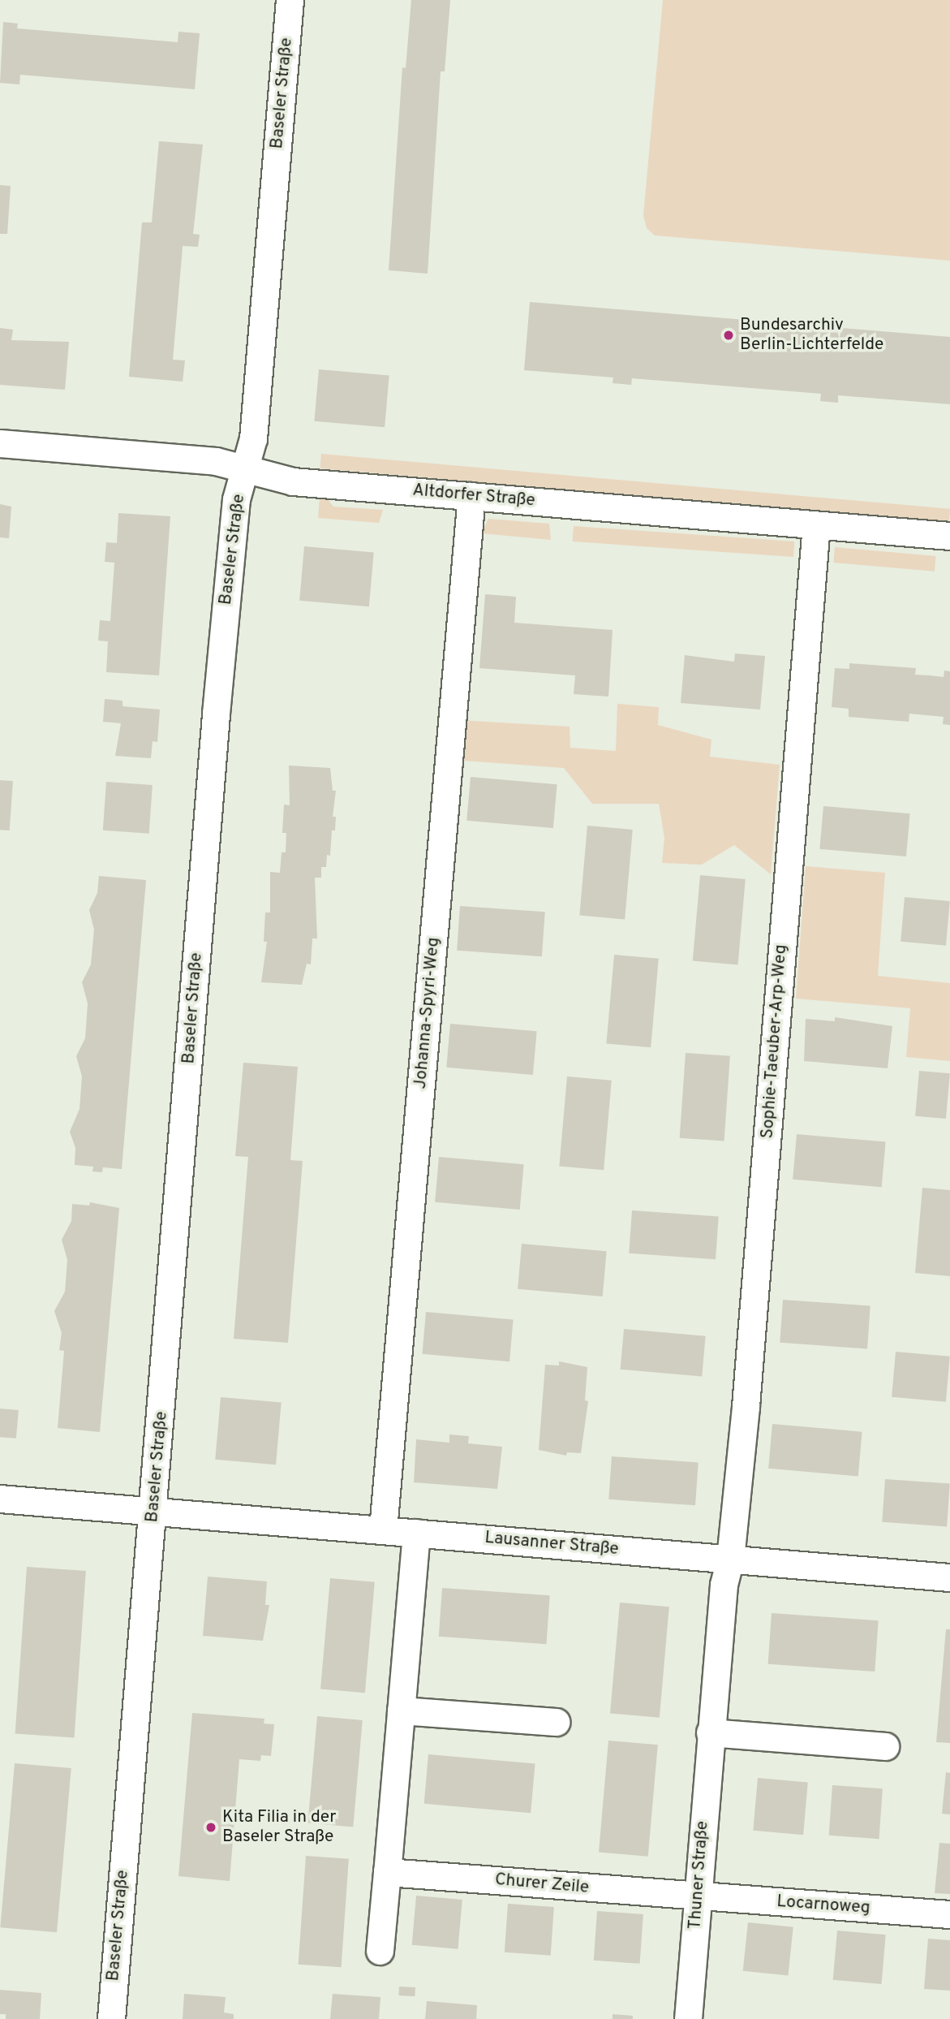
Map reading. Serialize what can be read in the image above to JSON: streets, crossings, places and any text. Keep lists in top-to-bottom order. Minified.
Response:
{"streets":{"street":["Baseler Straße","Altdorfer Straße","Johanna-Spyri-Weg","Sophie-Taeuber-Arp-Weg","Lausanner Straße","Thuner Straße","Churer Zeile","Locarnoweg"]},"crossings":[["Baseler Straße","Altdorfer Straße"],["Baseler Straße","Lausanner Straße"],["Altdorfer Straße","Johanna-Spyri-Weg"],["Altdorfer Straße","Sophie-Taeuber-Arp-Weg"],["Johanna-Spyri-Weg","Lausanner Straße"],["Sophie-Taeuber-Arp-Weg","Lausanner Straße"],["Sophie-Taeuber-Arp-Weg","Thuner Straße"],["Lausanner Straße","Thuner Straße"],["Thuner Straße","Churer Zeile"],["Thuner Straße","Locarnoweg"],["Churer Zeile","Locarnoweg"]],"places":["Bundesarchiv Berlin-Lichterfelde","Kita Filia in der Baseler Straße"]}
